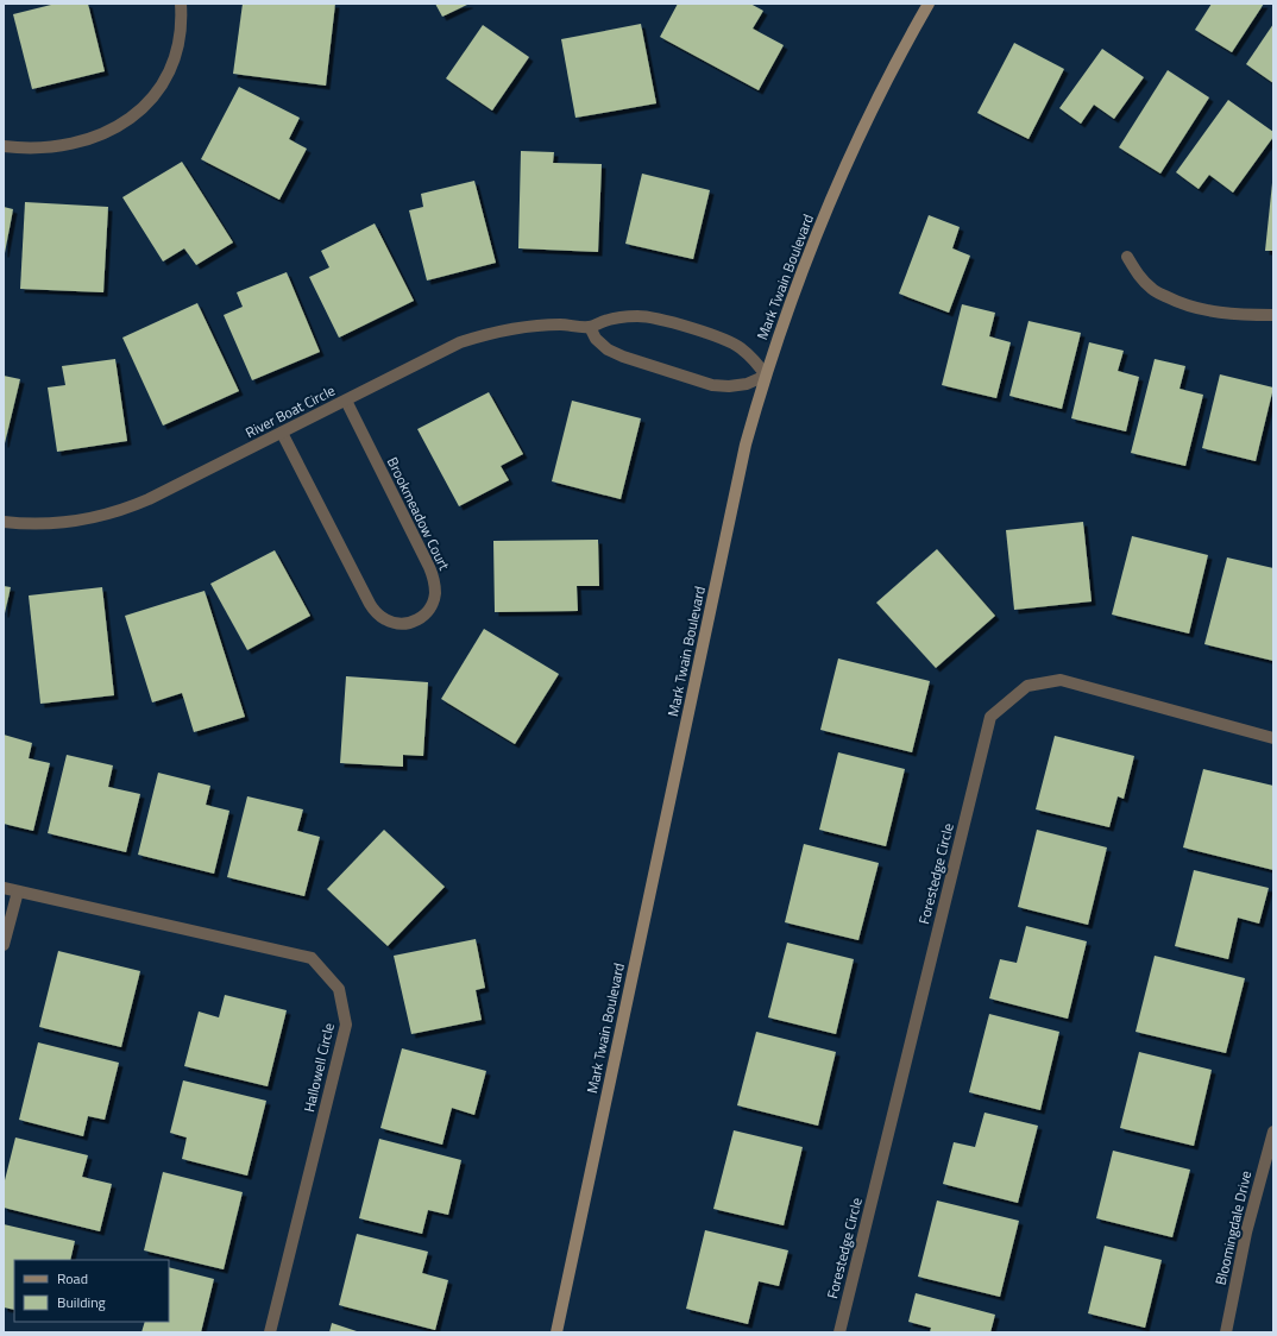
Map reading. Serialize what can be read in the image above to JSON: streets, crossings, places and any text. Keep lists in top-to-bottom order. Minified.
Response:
{"streets":{"street":["Mark Twain Boulevard","River Boat Circle","Brookmeadow Court","Forestedge Circle","Hallowell Circle","Bloomingdale Drive"]},"crossings":[["Mark Twain Boulevard","River Boat Circle"],["River Boat Circle","Brookmeadow Court"]],"legend":["Road","Building"]}
